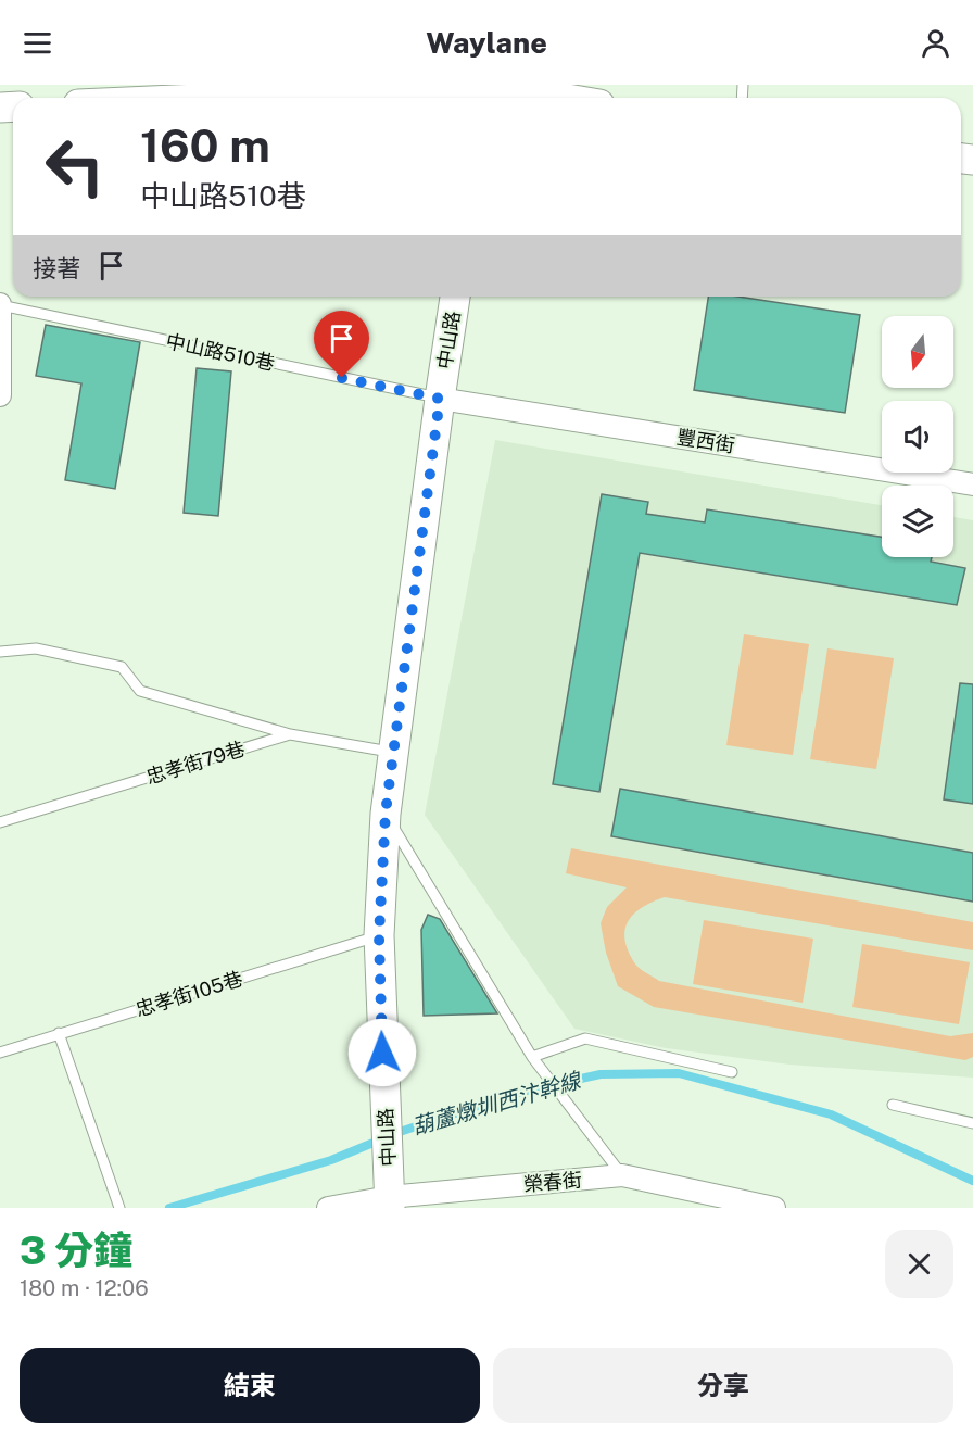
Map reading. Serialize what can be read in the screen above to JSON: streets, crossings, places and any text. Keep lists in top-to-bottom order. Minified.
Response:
{"streets":{"street":["中山路","豐西街","榮春街"],"lane":["中山路510巷","忠孝街79巷","忠孝街105巷"]},"crossings":[["中山路","中山路510巷"],["中山路","豐西街"],["中山路","忠孝街79巷"],["中山路","忠孝街105巷"],["中山路","榮春街"],["中山路510巷","豐西街"]],"water":["葫蘆燉圳西汴幹線"],"north":"bottom","page":{"header":"Waylane","turn":["160 m","中山路510巷"],"then":"接著","heading":["3 分鐘","180 m · 12:06"],"buttons":["結束","分享"]}}
